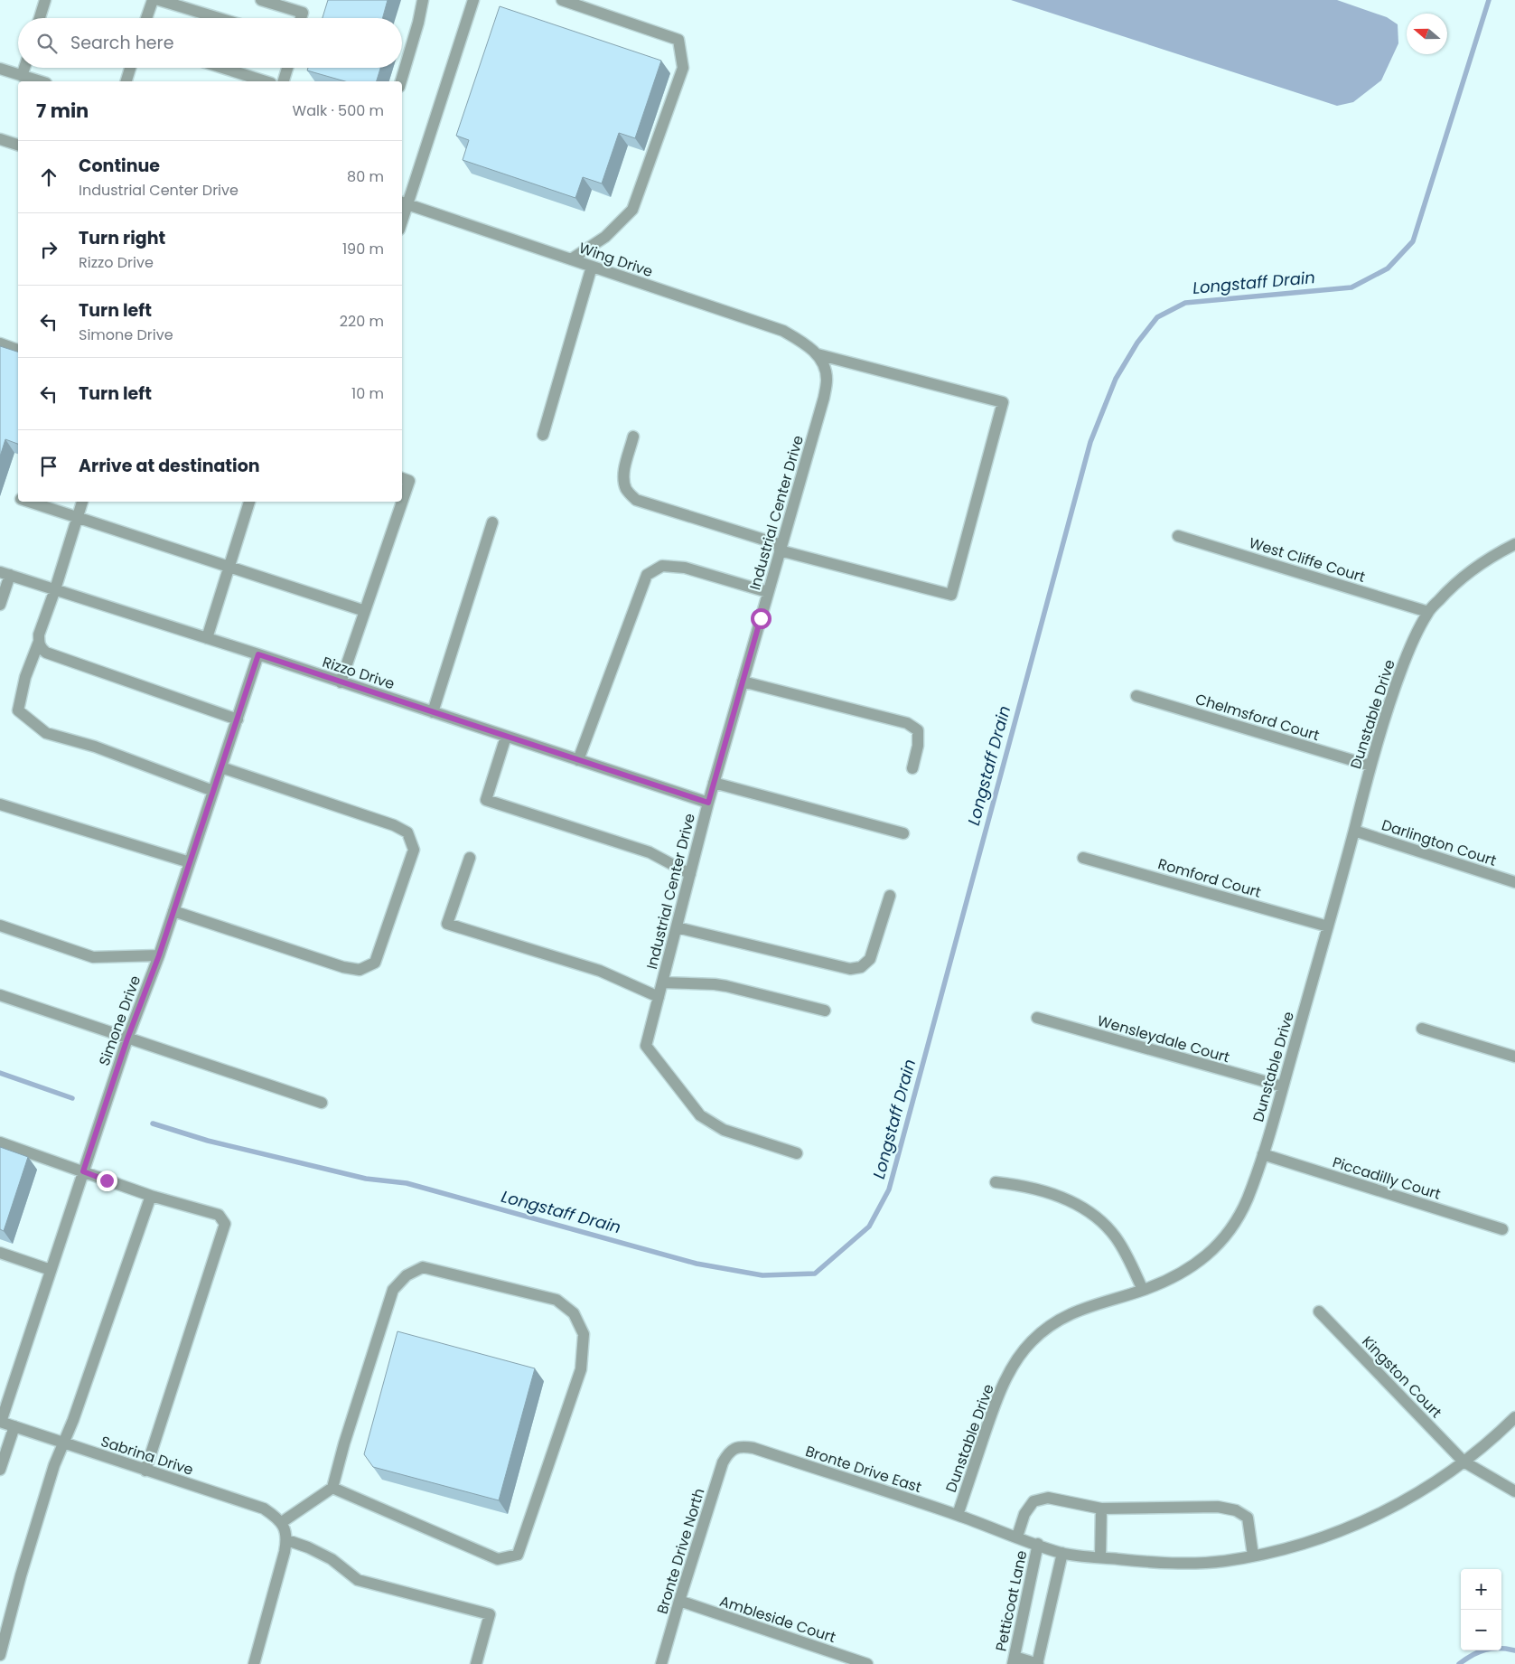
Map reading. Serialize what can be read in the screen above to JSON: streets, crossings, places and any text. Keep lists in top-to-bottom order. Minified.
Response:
{"streets":{"street":["Wing Drive","Industrial Center Drive","West Cliffe Court","Rizzo Drive","Dunstable Drive","Chelmsford Court","Darlington Court","Romford Court","Simone Drive","Wensleydale Court","Piccadilly Court","Kingston Court","Sabrina Drive","Bronte Drive East","Bronte Drive North","Petticoat Lane","Ambleside Court"]},"crossings":[["Wing Drive","Industrial Center Drive"],["Industrial Center Drive","Rizzo Drive"],["West Cliffe Court","Dunstable Drive"],["Rizzo Drive","Simone Drive"],["Dunstable Drive","Chelmsford Court"],["Dunstable Drive","Darlington Court"],["Dunstable Drive","Romford Court"],["Dunstable Drive","Wensleydale Court"],["Dunstable Drive","Piccadilly Court"],["Dunstable Drive","Bronte Drive East"],["Simone Drive","Sabrina Drive"],["Kingston Court","Bronte Drive East"],["Bronte Drive East","Bronte Drive North"],["Bronte Drive East","Petticoat Lane"],["Bronte Drive North","Ambleside Court"]],"water":["Longstaff Drain"],"north":"left","page":{"search":"Search here","heading":["7 min","Walk · 500 m"],"list":[["Continue","Industrial Center Drive","80 m"],["Turn right","Rizzo Drive","190 m"],["Turn left","Simone Drive","220 m"],["Turn left","10 m"],"Arrive at destination"],"map_buttons":["+","−"]}}
